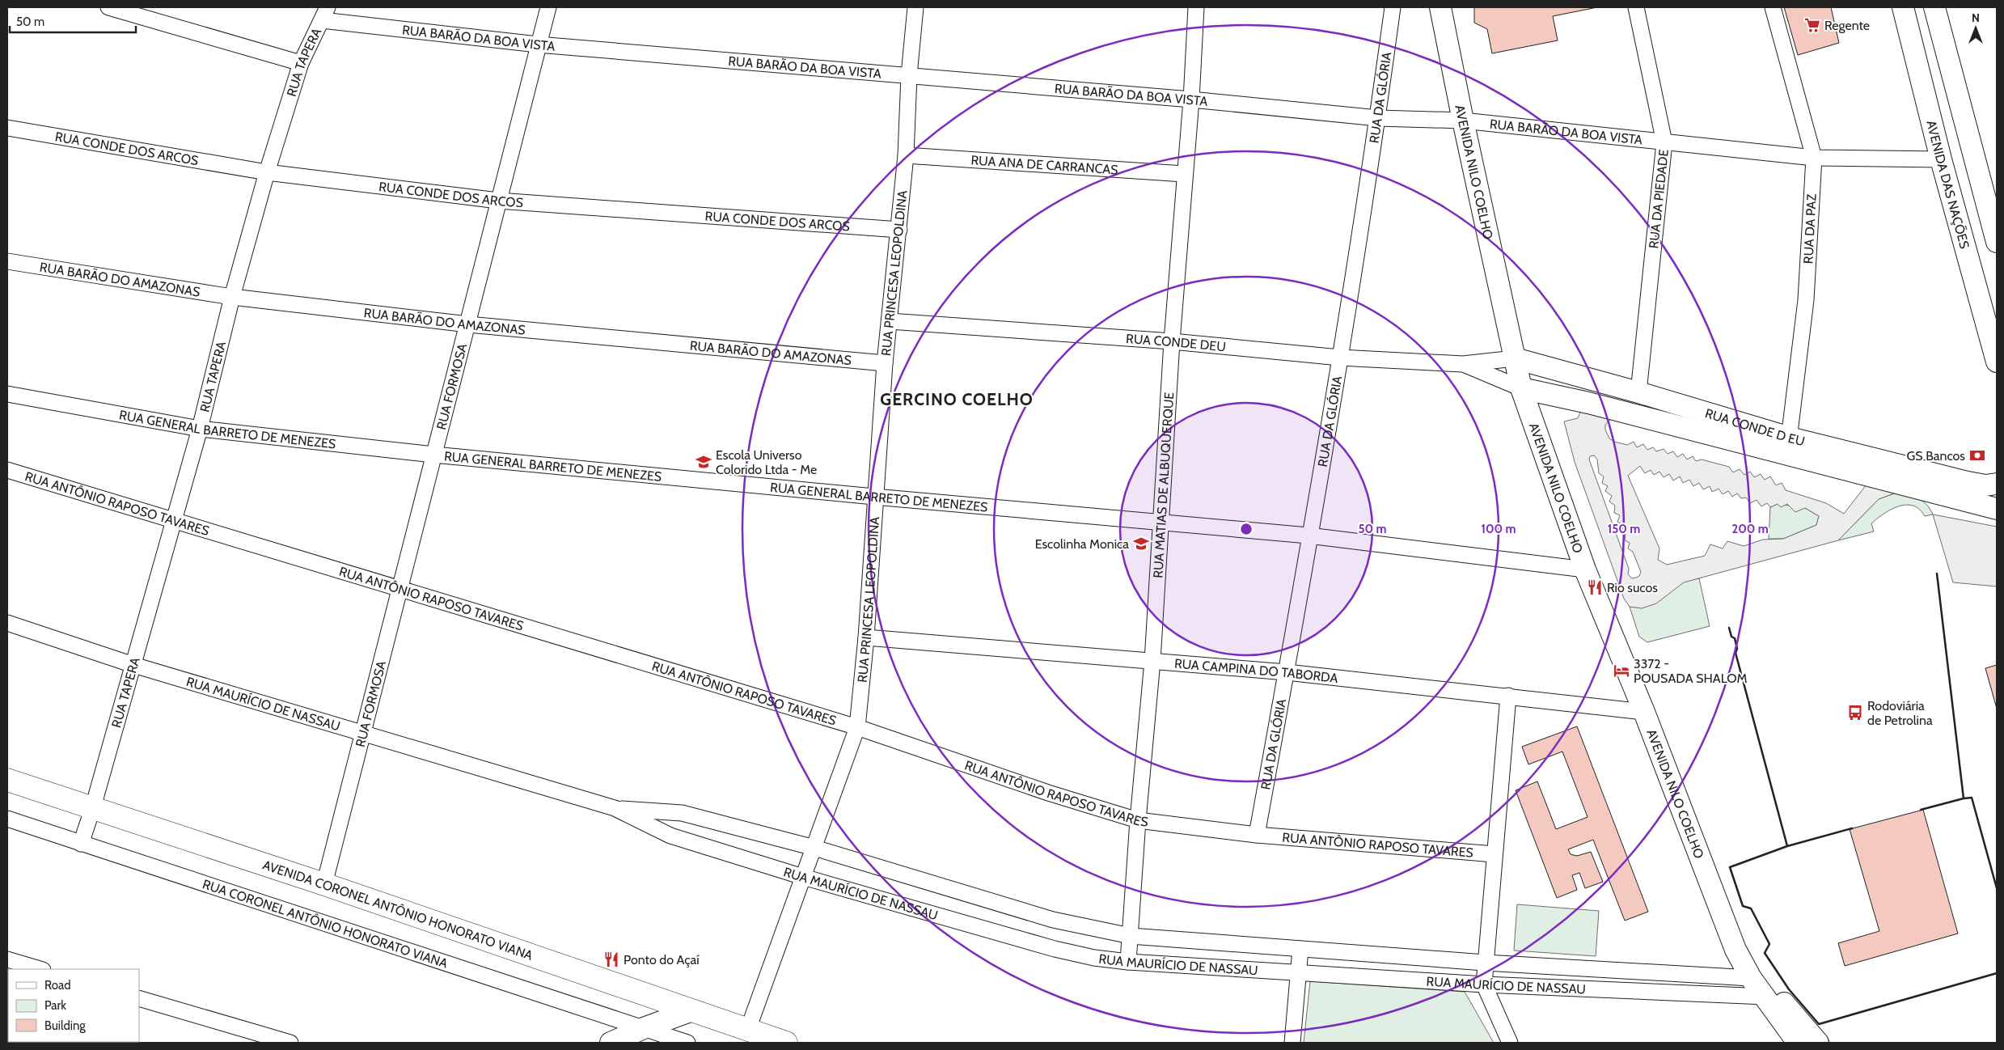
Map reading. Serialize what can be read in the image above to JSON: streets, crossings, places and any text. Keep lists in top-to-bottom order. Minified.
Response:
{"streets":{"highway":["AVENIDA CORONEL ANTÔNIO HONORATO VIANA"],"main road":["AVENIDA NILO COELHO","AVENIDA DAS NAÇÕES","RUA CONDE D EU"],"street":["RUA BARÃO DA BOA VISTA","RUA TAPERA","RUA DA GLÓRIA","RUA CONDE DOS ARCOS","RUA ANA DE CARRANCAS","RUA DA PIEDADE","RUA DA PAZ","RUA PRINCESA LEOPOLDINA","RUA BARÃO DO AMAZONAS","RUA CONDE DEU","RUA FORMOSA","RUA GENERAL BARRETO DE MENEZES","RUA MATIAS DE ALBUQUERQUE","RUA ANTÔNIO RAPOSO TAVARES","RUA CAMPINA DO TABORDA","RUA MAURÍCIO DE NASSAU","RUA CORONEL ANTÔNIO HONORATO VIANA"]},"crossings":[["RUA BARÃO DA BOA VISTA","RUA TAPERA"],["RUA BARÃO DA BOA VISTA","RUA DA GLÓRIA"],["RUA BARÃO DA BOA VISTA","AVENIDA NILO COELHO"],["RUA BARÃO DA BOA VISTA","AVENIDA DAS NAÇÕES"],["RUA BARÃO DA BOA VISTA","RUA DA PIEDADE"],["RUA BARÃO DA BOA VISTA","RUA DA PAZ"],["RUA BARÃO DA BOA VISTA","RUA PRINCESA LEOPOLDINA"],["RUA BARÃO DA BOA VISTA","RUA FORMOSA"],["RUA BARÃO DA BOA VISTA","RUA MATIAS DE ALBUQUERQUE"],["RUA TAPERA","RUA CONDE DOS ARCOS"],["RUA TAPERA","RUA BARÃO DO AMAZONAS"],["RUA TAPERA","RUA GENERAL BARRETO DE MENEZES"],["RUA TAPERA","RUA ANTÔNIO RAPOSO TAVARES"],["RUA TAPERA","RUA MAURÍCIO DE NASSAU"],["RUA TAPERA","AVENIDA CORONEL ANTÔNIO HONORATO VIANA"],["RUA TAPERA","RUA CORONEL ANTÔNIO HONORATO VIANA"],["RUA DA GLÓRIA","RUA CONDE DEU"],["RUA DA GLÓRIA","RUA GENERAL BARRETO DE MENEZES"],["RUA DA GLÓRIA","RUA ANTÔNIO RAPOSO TAVARES"],["RUA DA GLÓRIA","RUA CAMPINA DO TABORDA"],["RUA CONDE DOS ARCOS","RUA PRINCESA LEOPOLDINA"],["RUA CONDE DOS ARCOS","RUA FORMOSA"],["RUA ANA DE CARRANCAS","RUA PRINCESA LEOPOLDINA"],["RUA ANA DE CARRANCAS","RUA MATIAS DE ALBUQUERQUE"],["AVENIDA NILO COELHO","RUA CONDE DEU"],["AVENIDA NILO COELHO","RUA CONDE D EU"],["AVENIDA NILO COELHO","RUA GENERAL BARRETO DE MENEZES"],["AVENIDA NILO COELHO","RUA CAMPINA DO TABORDA"],["AVENIDA NILO COELHO","RUA MAURÍCIO DE NASSAU"],["RUA DA PIEDADE","RUA CONDE D EU"],["RUA DA PAZ","RUA CONDE D EU"],["RUA PRINCESA LEOPOLDINA","RUA BARÃO DO AMAZONAS"],["RUA PRINCESA LEOPOLDINA","RUA CONDE DEU"],["RUA PRINCESA LEOPOLDINA","RUA GENERAL BARRETO DE MENEZES"],["RUA PRINCESA LEOPOLDINA","RUA ANTÔNIO RAPOSO TAVARES"],["RUA PRINCESA LEOPOLDINA","RUA CAMPINA DO TABORDA"],["RUA PRINCESA LEOPOLDINA","RUA MAURÍCIO DE NASSAU"],["RUA PRINCESA LEOPOLDINA","AVENIDA CORONEL ANTÔNIO HONORATO VIANA"],["RUA BARÃO DO AMAZONAS","RUA FORMOSA"],["RUA CONDE DEU","RUA CONDE D EU"],["RUA CONDE DEU","RUA MATIAS DE ALBUQUERQUE"],["RUA FORMOSA","RUA GENERAL BARRETO DE MENEZES"],["RUA FORMOSA","RUA ANTÔNIO RAPOSO TAVARES"],["RUA FORMOSA","RUA MAURÍCIO DE NASSAU"],["RUA FORMOSA","AVENIDA CORONEL ANTÔNIO HONORATO VIANA"],["RUA GENERAL BARRETO DE MENEZES","RUA MATIAS DE ALBUQUERQUE"],["RUA MATIAS DE ALBUQUERQUE","RUA ANTÔNIO RAPOSO TAVARES"],["RUA MATIAS DE ALBUQUERQUE","RUA CAMPINA DO TABORDA"],["RUA MATIAS DE ALBUQUERQUE","RUA MAURÍCIO DE NASSAU"]],"districts":["GERCINO COELHO"],"places":{"supermarket":["Regente"],"bank":["GS Bancos"],"school or university":["Escola Universo Colorido Ltda - Me","Escolinha Monica"],"restaurant":["Rio sucos","Ponto do Açaí"],"hotel":["3372 - POUSADA SHALOM"],"bus stop":["Rodoviária de Petrolina"]},"legend":["Road","Park","Building"],"scale_bar":"50 m","north":"top","rings":["50 m","100 m","150 m","200 m"]}
